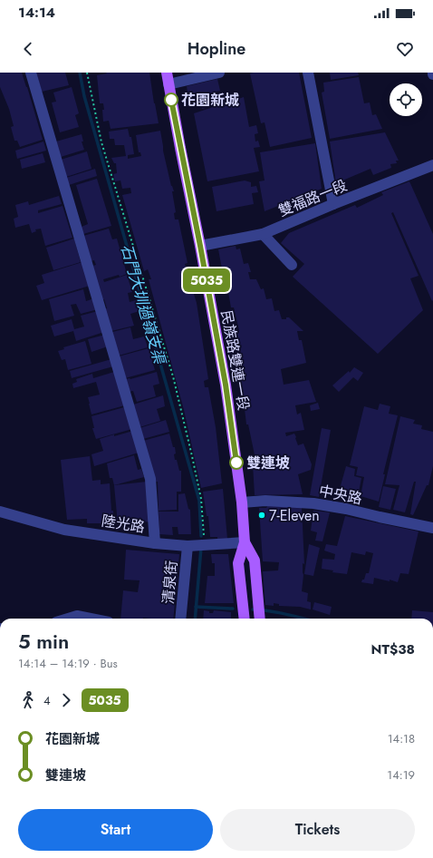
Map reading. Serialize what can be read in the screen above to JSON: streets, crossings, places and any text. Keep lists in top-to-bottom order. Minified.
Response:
{"streets":{"main road":["民族路雙連一段"],"street":["雙福路一段","中央路","陸光路","清泉街"]},"crossings":[["雙福路一段","民族路雙連一段"],["民族路雙連一段","中央路"],["民族路雙連一段","陸光路"],["陸光路","清泉街"]],"water":["石門大圳過嶺支渠"],"places":["花園新城","雙連坡","7-Eleven"],"lines":["bus line 5035"],"page":{"status":"14:14","header":"Hopline","on_map":"5035","heading":["5 min","14:14 – 14:19 · Bus","NT$38"],"legs":["4","5035"],"list":[{"name":"花園新城","value":"14:18"},{"name":"雙連坡","value":"14:19"}],"buttons":["Start","Tickets"]}}
